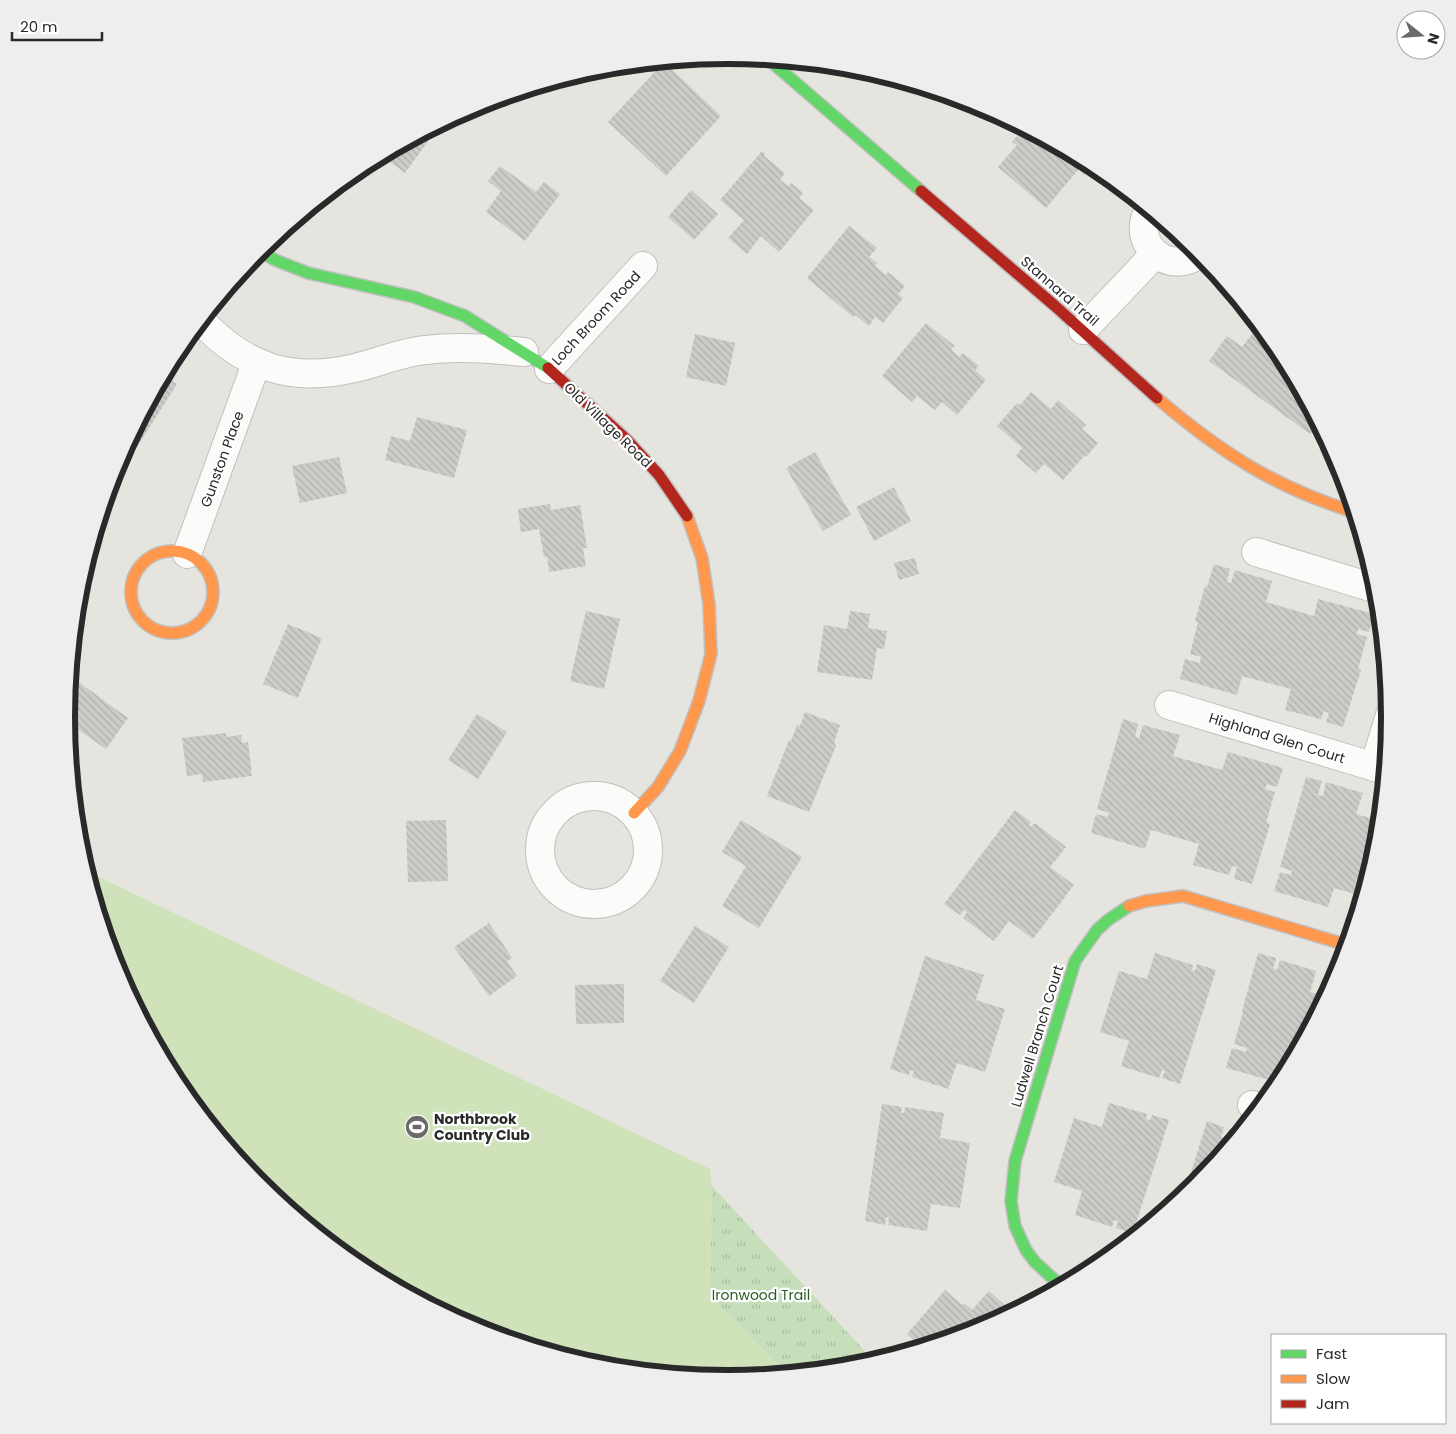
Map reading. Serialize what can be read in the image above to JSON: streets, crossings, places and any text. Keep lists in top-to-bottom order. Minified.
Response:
{"streets":{"street":["Stannard Trail","Loch Broom Road","Old Village Road","Gunston Place","Highland Glen Court","Ludwell Branch Court"]},"crossings":[["Loch Broom Road","Old Village Road"],["Old Village Road","Gunston Place"]],"parks":["Ironwood Trail"],"places":{"sports":["Northbrook Country Club"]},"legend":["Fast","Slow","Jam"],"scale_bar":"20 m","north":"right"}
